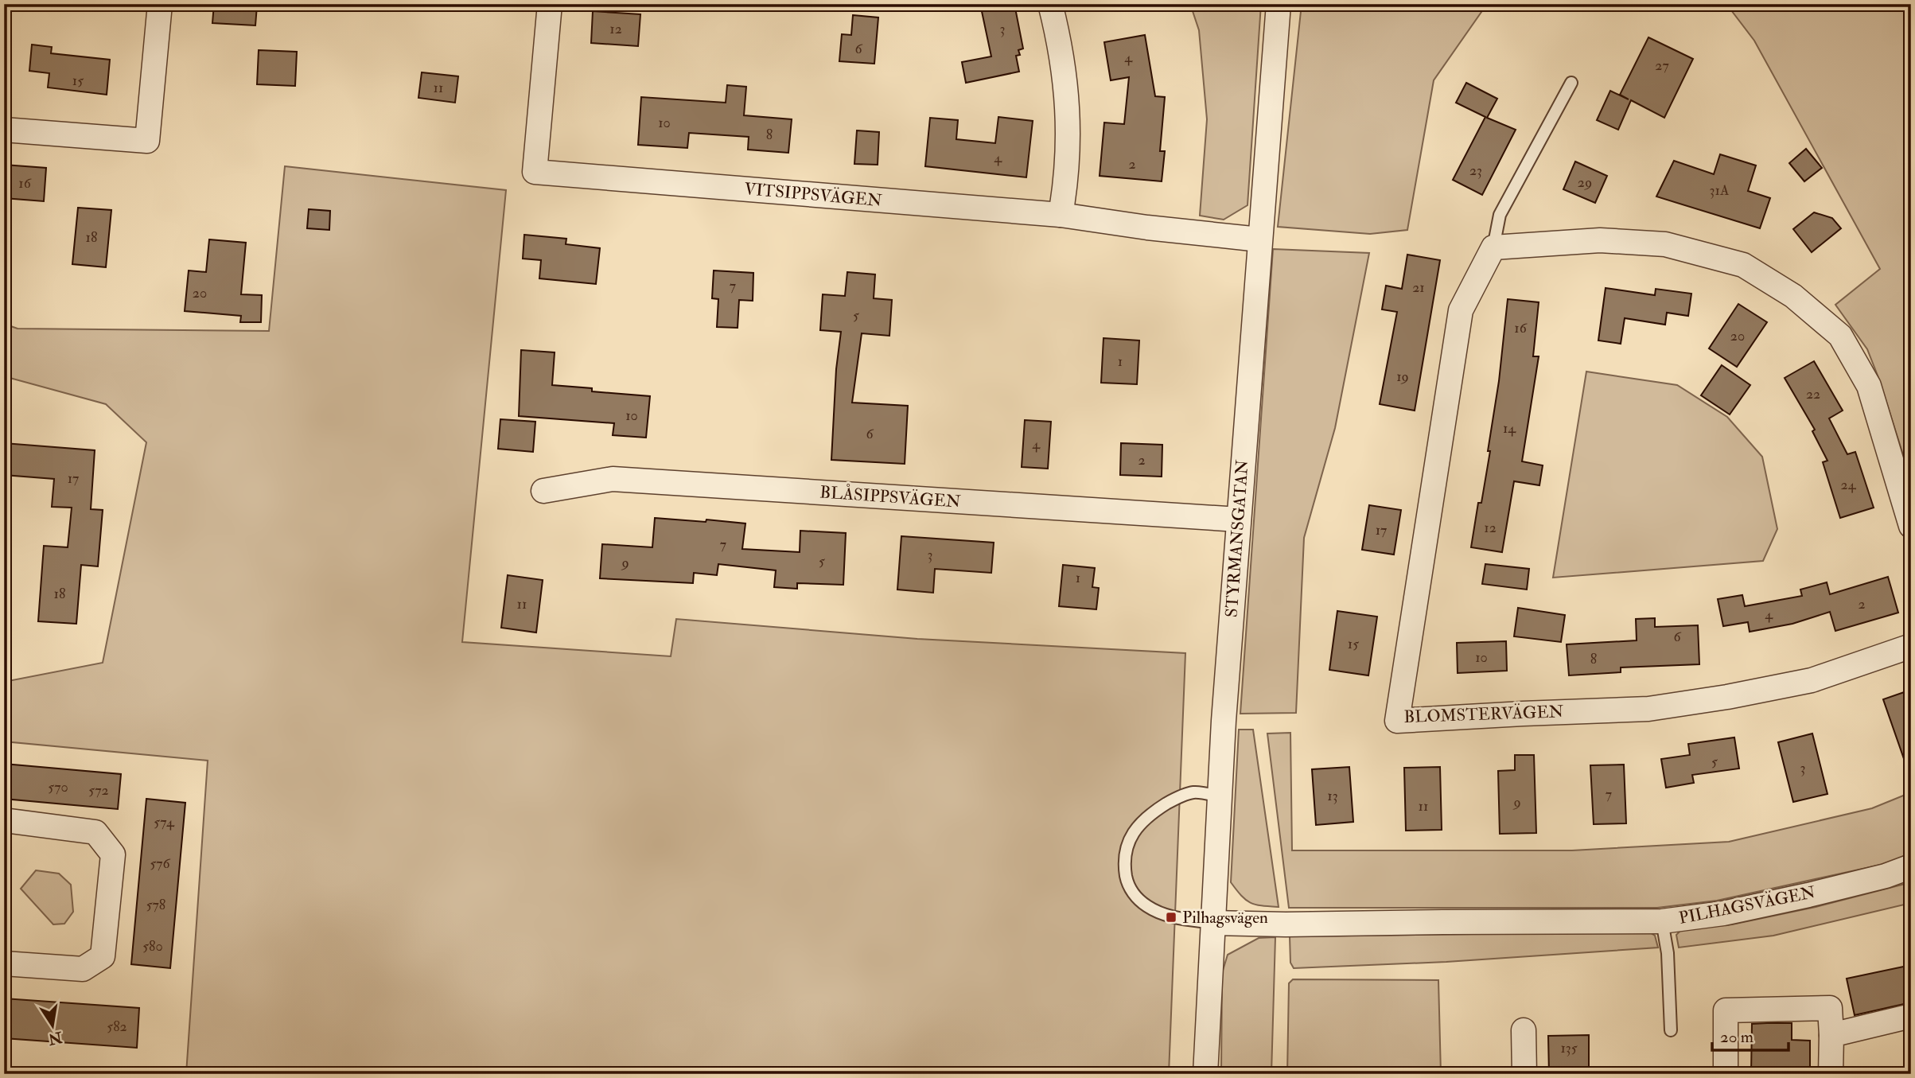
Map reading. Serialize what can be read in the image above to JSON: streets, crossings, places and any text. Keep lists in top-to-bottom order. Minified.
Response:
{"streets":{"street":["VITSIPPSVÄGEN","BLÅSIPPSVÄGEN","STYRMANSGATAN","BLOMSTERVÄGEN","PILHAGSVÄGEN"]},"crossings":[["VITSIPPSVÄGEN","STYRMANSGATAN"],["BLÅSIPPSVÄGEN","STYRMANSGATAN"],["STYRMANSGATAN","PILHAGSVÄGEN"]],"places":{"transit":["Pilhagsvägen"]},"house_numbers":["12","3","6","4","27","15","11","10","8","4","2","23","29","16","31A","18","7","21","20","5","16","20","1","19","22","10","14","6","4","2","17","24","12","17","7","3","5","9","1","18","11","2","4","6","15","10","8","5","3","570","572","7","13","9","11","574","576","578","580","582","135"],"scale_bar":"20 m","north":"bottom"}
